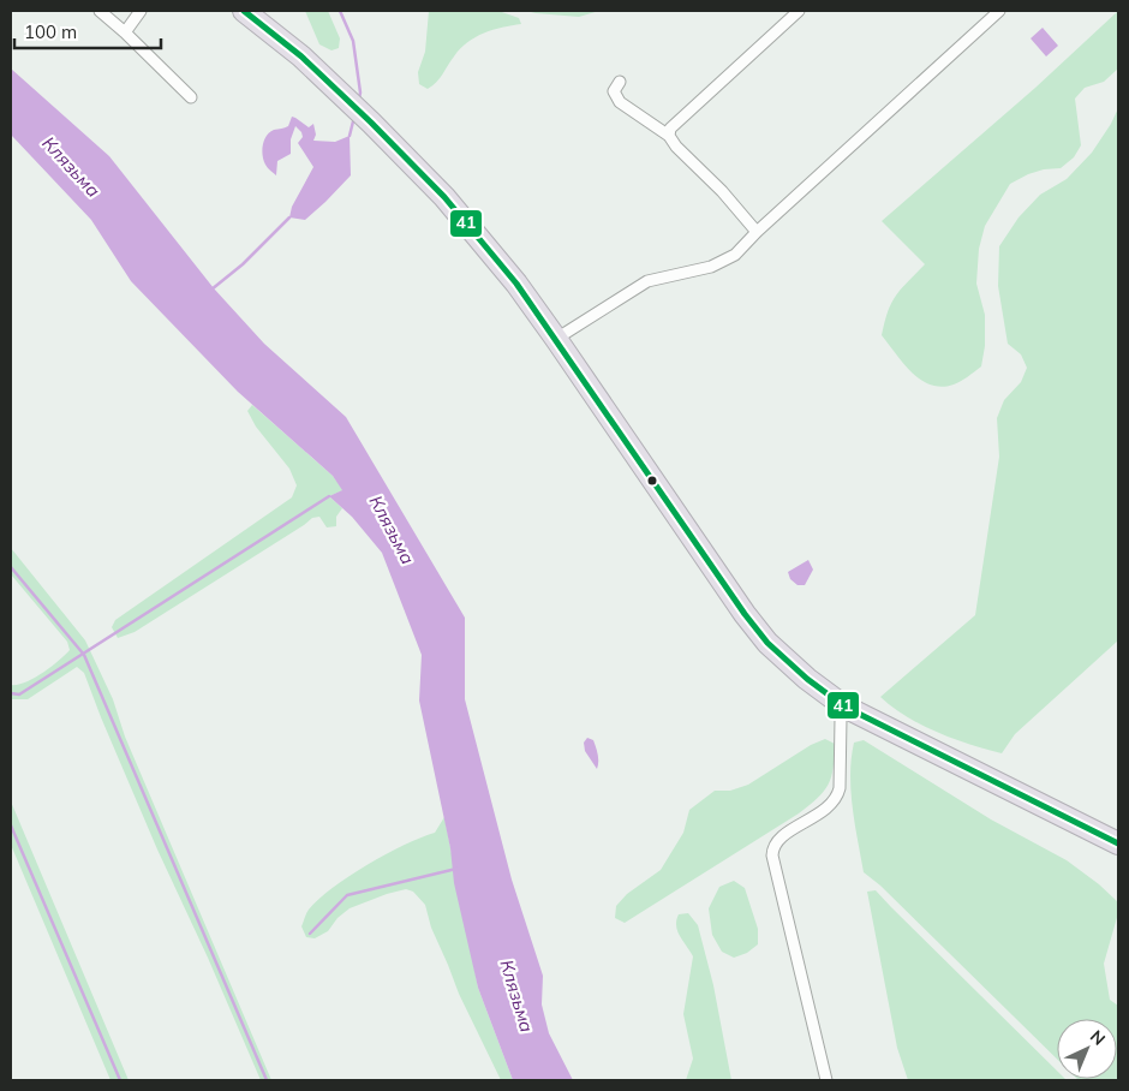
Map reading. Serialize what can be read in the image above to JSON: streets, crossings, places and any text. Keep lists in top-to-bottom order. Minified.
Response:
{"water":["Клязьма"],"lines":["transit line 41"],"scale_bar":"100 m","north":"top right"}
